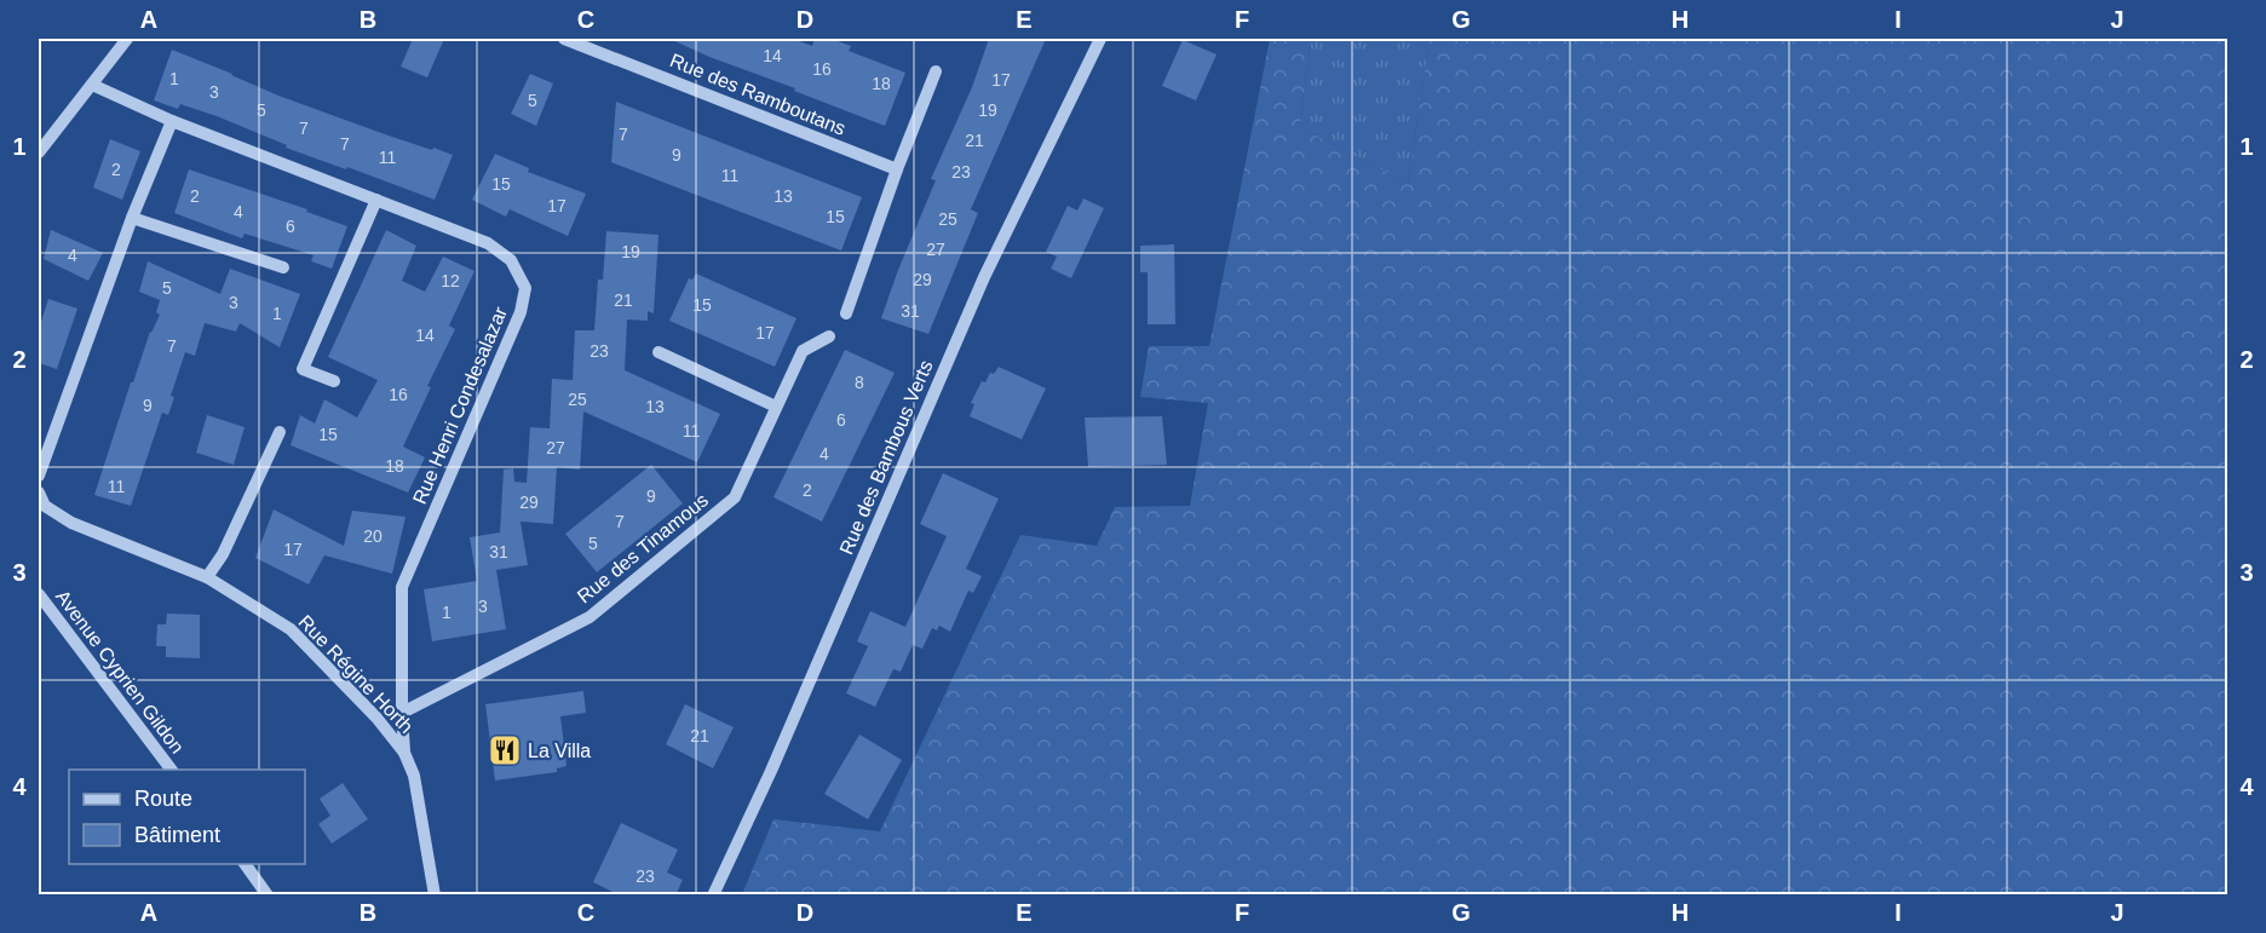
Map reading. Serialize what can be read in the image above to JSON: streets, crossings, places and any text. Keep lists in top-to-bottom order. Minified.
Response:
{"streets":{"street":["Rue des Ramboutans","Rue Henri Condesalazar","Rue des Bambous Verts","Rue des Tinamous","Avenue Cyprien Gildon","Rue Régine Horth"]},"crossings":[["Rue Henri Condesalazar","Rue des Tinamous"],["Rue Henri Condesalazar","Rue Régine Horth"]],"places":{"restaurant":["La Villa"]},"house_numbers":["14","16","1","17","18","3","5","5","19","7","7","21","7","9","11","2","23","11","15","2","13","17","4","15","25","6","27","19","4","29","12","5","21","3","15","31","1","17","14","7","23","8","16","25","9","13","6","11","15","27","4","18","11","2","9","29","7","20","5","17","31","3","1","21","23"],"legend":["Route","Bâtiment"],"grid":{"columns":["A","B","C","D","E","F","G","H","I","J"],"rows":["1","2","3","4"]}}
